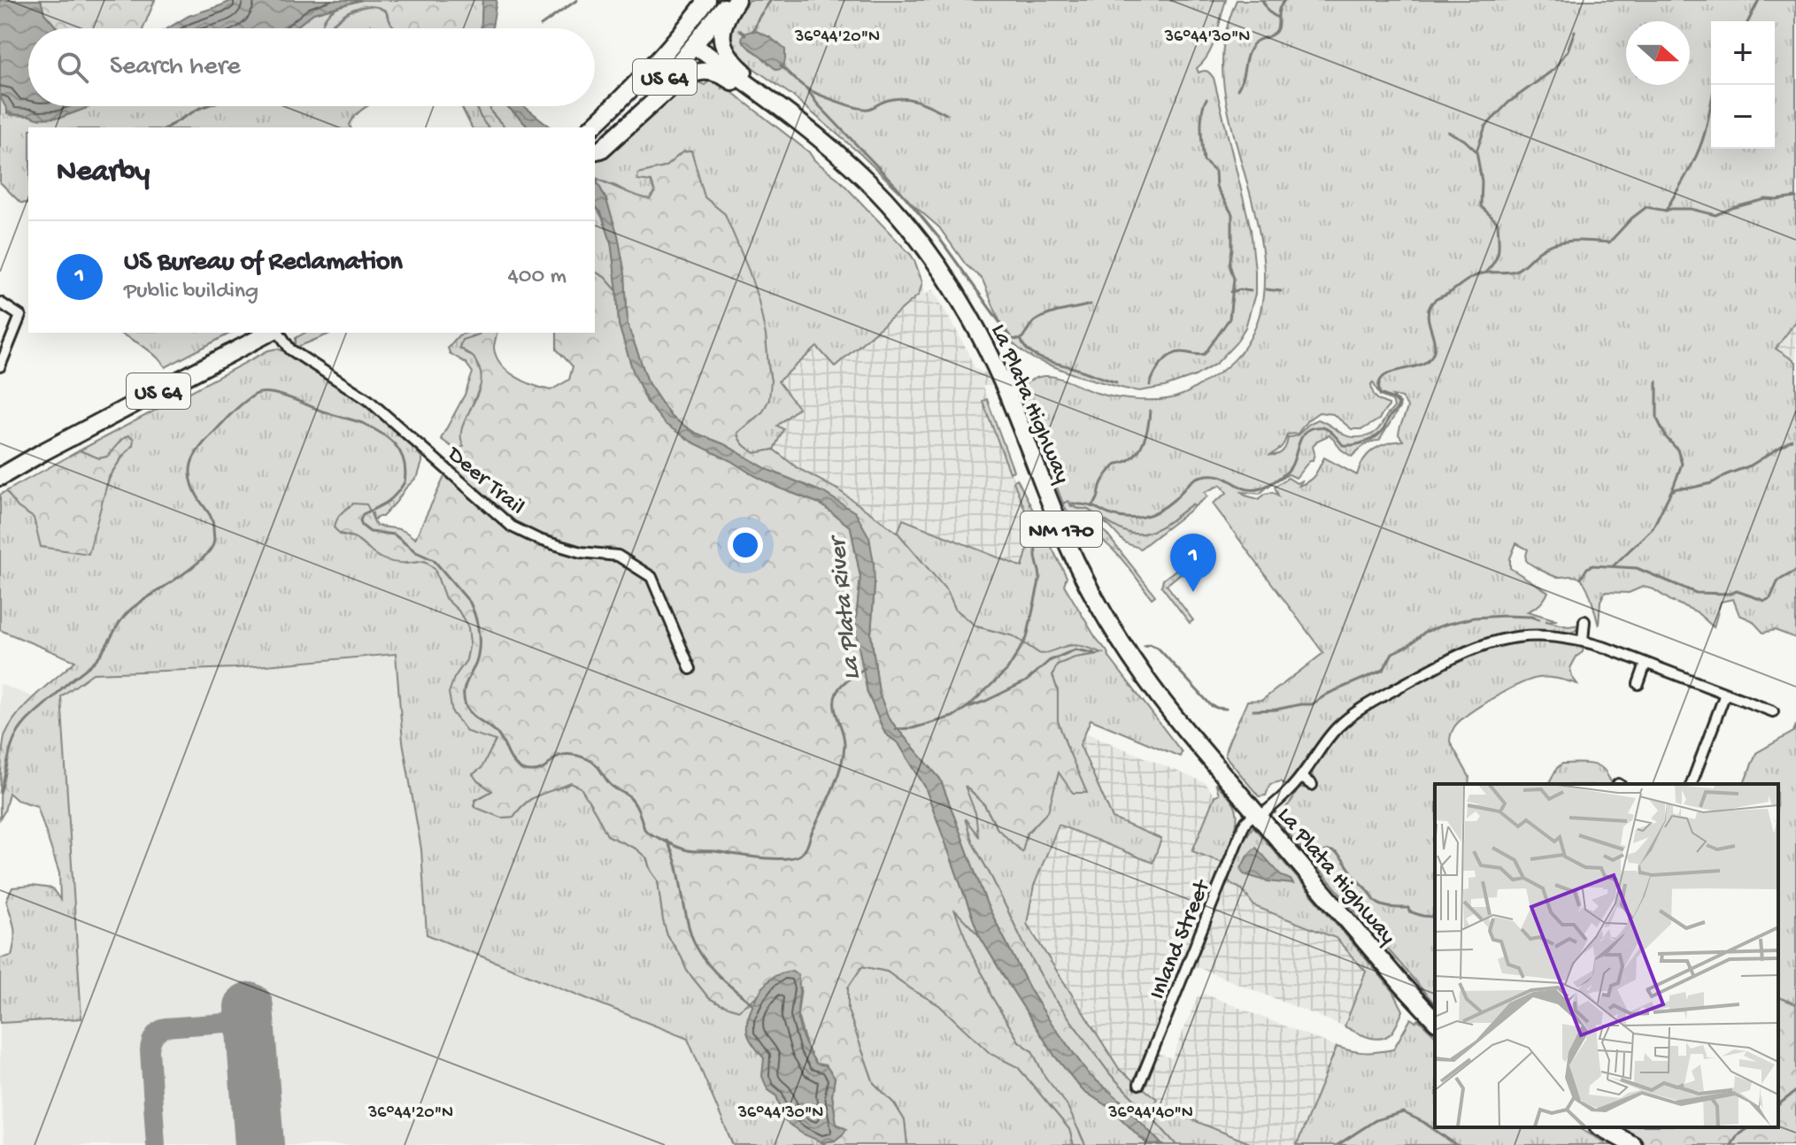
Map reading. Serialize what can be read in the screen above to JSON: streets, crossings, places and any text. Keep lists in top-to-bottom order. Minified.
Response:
{"streets":{"highway":["US 64","La Plata Highway","NM 170"],"street":["Deer Trail","Inland Street"]},"crossings":[["US 64","La Plata Highway"],["La Plata Highway","Inland Street"]],"water":["La Plata River"],"north":"right","page":{"map_buttons":["+","−"],"search":"Search here","heading":"Nearby","list":[{"mark":"1","name":"US Bureau of Reclamation","note":"Public building","value":"400 m"}],"pins":"1"},"coordinates":["36°44'20\"N","36°44'30\"N","36°44'40\"N"]}
